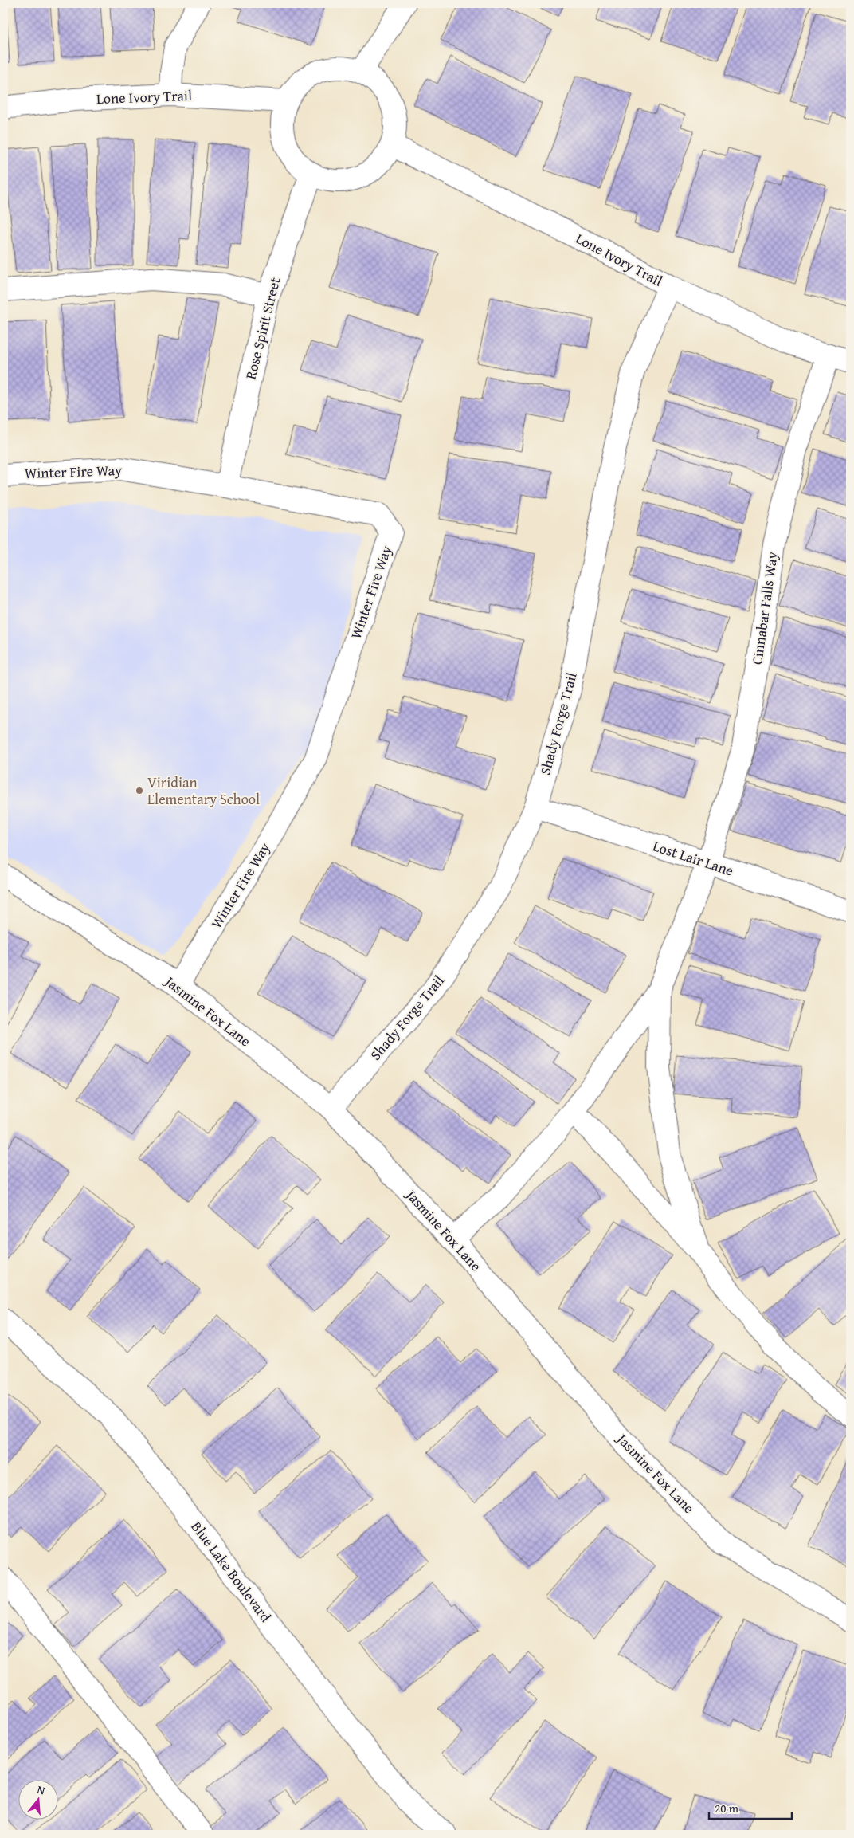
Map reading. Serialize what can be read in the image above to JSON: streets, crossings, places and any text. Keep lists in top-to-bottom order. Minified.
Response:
{"streets":{"street":["Lone Ivory Trail","Rose Spirit Street","Winter Fire Way","Cinnabar Falls Way","Shady Forge Trail","Lost Lair Lane","Jasmine Fox Lane","Blue Lake Boulevard"]},"crossings":[["Lone Ivory Trail","Rose Spirit Street"],["Lone Ivory Trail","Cinnabar Falls Way"],["Lone Ivory Trail","Shady Forge Trail"],["Rose Spirit Street","Winter Fire Way"],["Winter Fire Way","Jasmine Fox Lane"],["Cinnabar Falls Way","Lost Lair Lane"],["Shady Forge Trail","Lost Lair Lane"],["Shady Forge Trail","Jasmine Fox Lane"]],"places":["Viridian Elementary School"],"scale_bar":"20 m","north":"top"}
